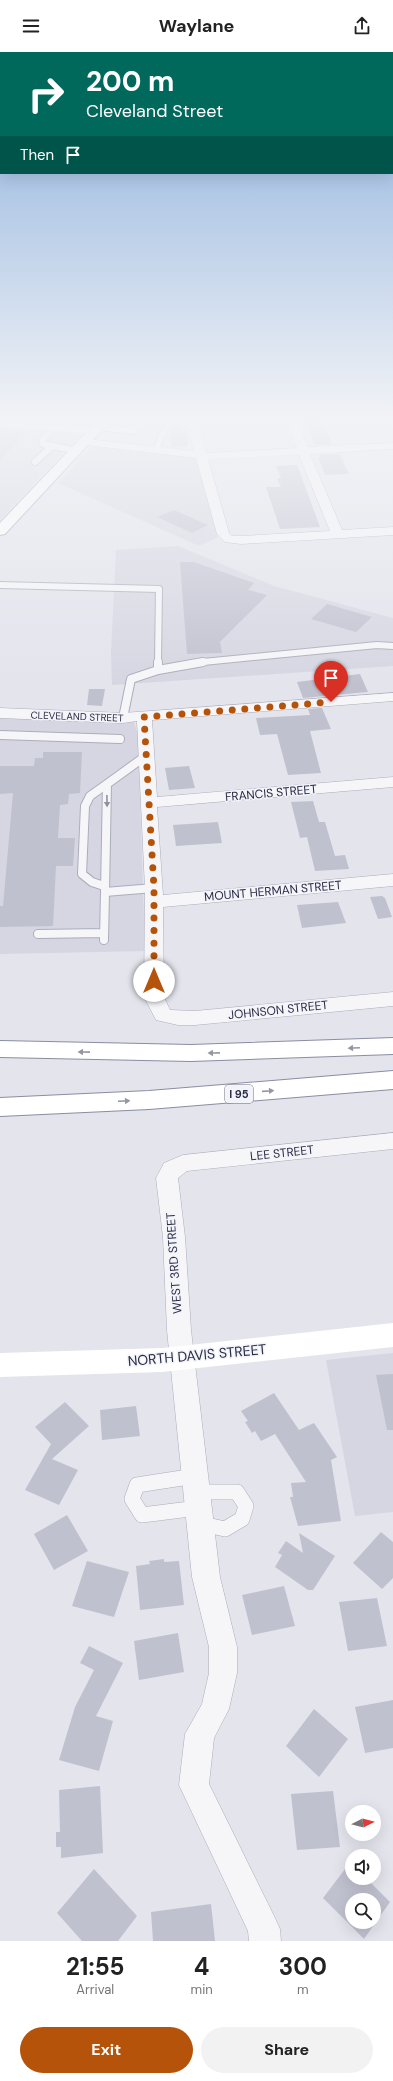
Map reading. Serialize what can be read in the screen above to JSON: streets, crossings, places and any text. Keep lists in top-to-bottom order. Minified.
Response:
{"streets":{"main road":["I 95","NORTH DAVIS STREET"],"street":["CLEVELAND STREET","FRANCIS STREET","MOUNT HERMAN STREET","JOHNSON STREET","LEE STREET","WEST 3RD STREET"]},"crossings":[["MOUNT HERMAN STREET","JOHNSON STREET"],["LEE STREET","WEST 3RD STREET"],["WEST 3RD STREET","NORTH DAVIS STREET"]],"north":"right","page":{"header":"Waylane","turn":["200 m","Cleveland Street"],"then":"Then","eta":["21:55","Arrival","4","min","300","m"],"buttons":["Exit","Share"]}}
